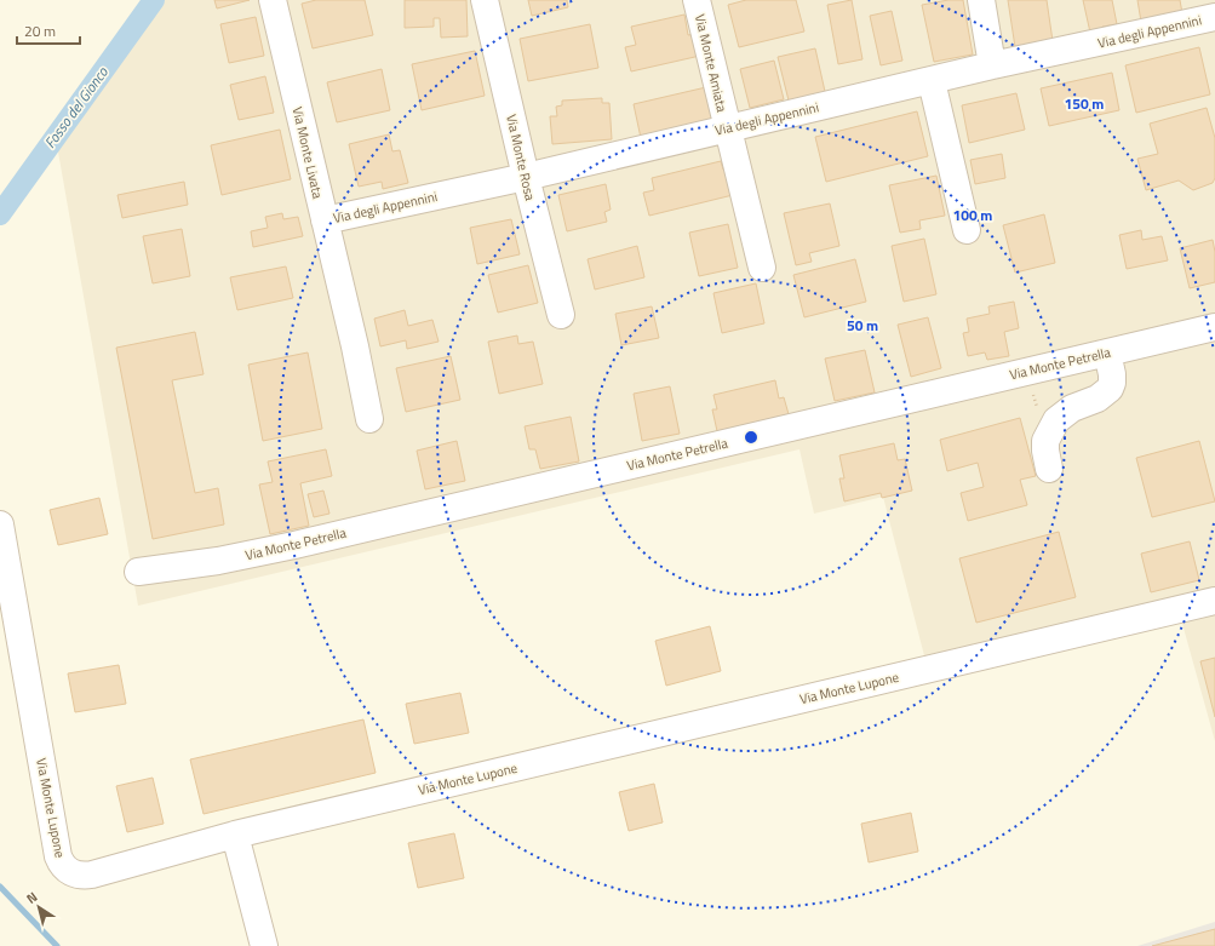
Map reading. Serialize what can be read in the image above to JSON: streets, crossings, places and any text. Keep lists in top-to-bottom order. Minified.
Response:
{"streets":{"street":["Via degli Appennini","Via Monte Amiata","Via Monte Livata","Via Monte Rosa","Via Monte Petrella","Via Monte Lupone"]},"crossings":[["Via degli Appennini","Via Monte Amiata"],["Via degli Appennini","Via Monte Livata"],["Via degli Appennini","Via Monte Rosa"]],"water":["Fosso del Gionco"],"scale_bar":"20 m","north":"top left","rings":["150 m","100 m","50 m"]}
